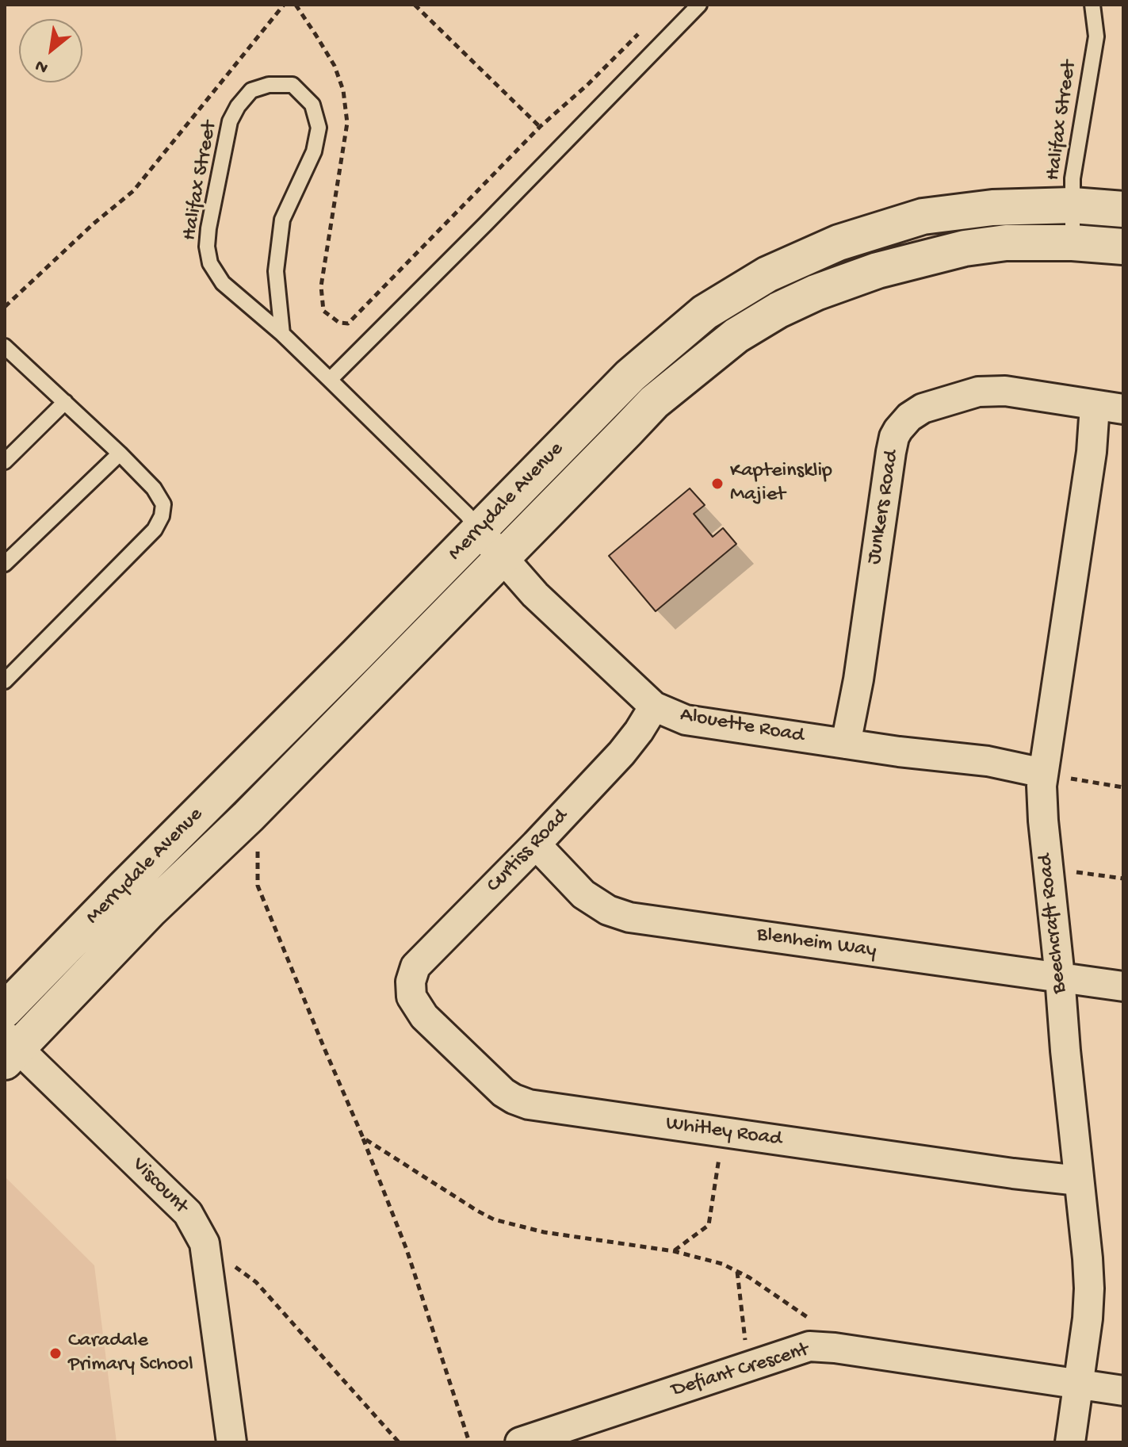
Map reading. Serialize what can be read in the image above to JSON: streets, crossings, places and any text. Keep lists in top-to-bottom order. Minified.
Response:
{"streets":{"street":["Merrydale Avenue","Junkers Road","Alouette Road","Curtiss Road","Beechcraft Road","Blenheim Way","Whitley Road","Viscount","Defiant Crescent"],"lane":["Halifax Street"]},"crossings":[["Halifax Street","Merrydale Avenue"],["Halifax Street","Alouette Road"],["Merrydale Avenue","Alouette Road"],["Merrydale Avenue","Viscount"],["Junkers Road","Alouette Road"],["Junkers Road","Beechcraft Road"],["Alouette Road","Curtiss Road"],["Alouette Road","Beechcraft Road"],["Curtiss Road","Blenheim Way"],["Curtiss Road","Whitley Road"],["Beechcraft Road","Blenheim Way"],["Beechcraft Road","Whitley Road"],["Beechcraft Road","Defiant Crescent"]],"places":["Kapteinsklip Majiet","Caradale Primary School"],"north":"bottom left"}
